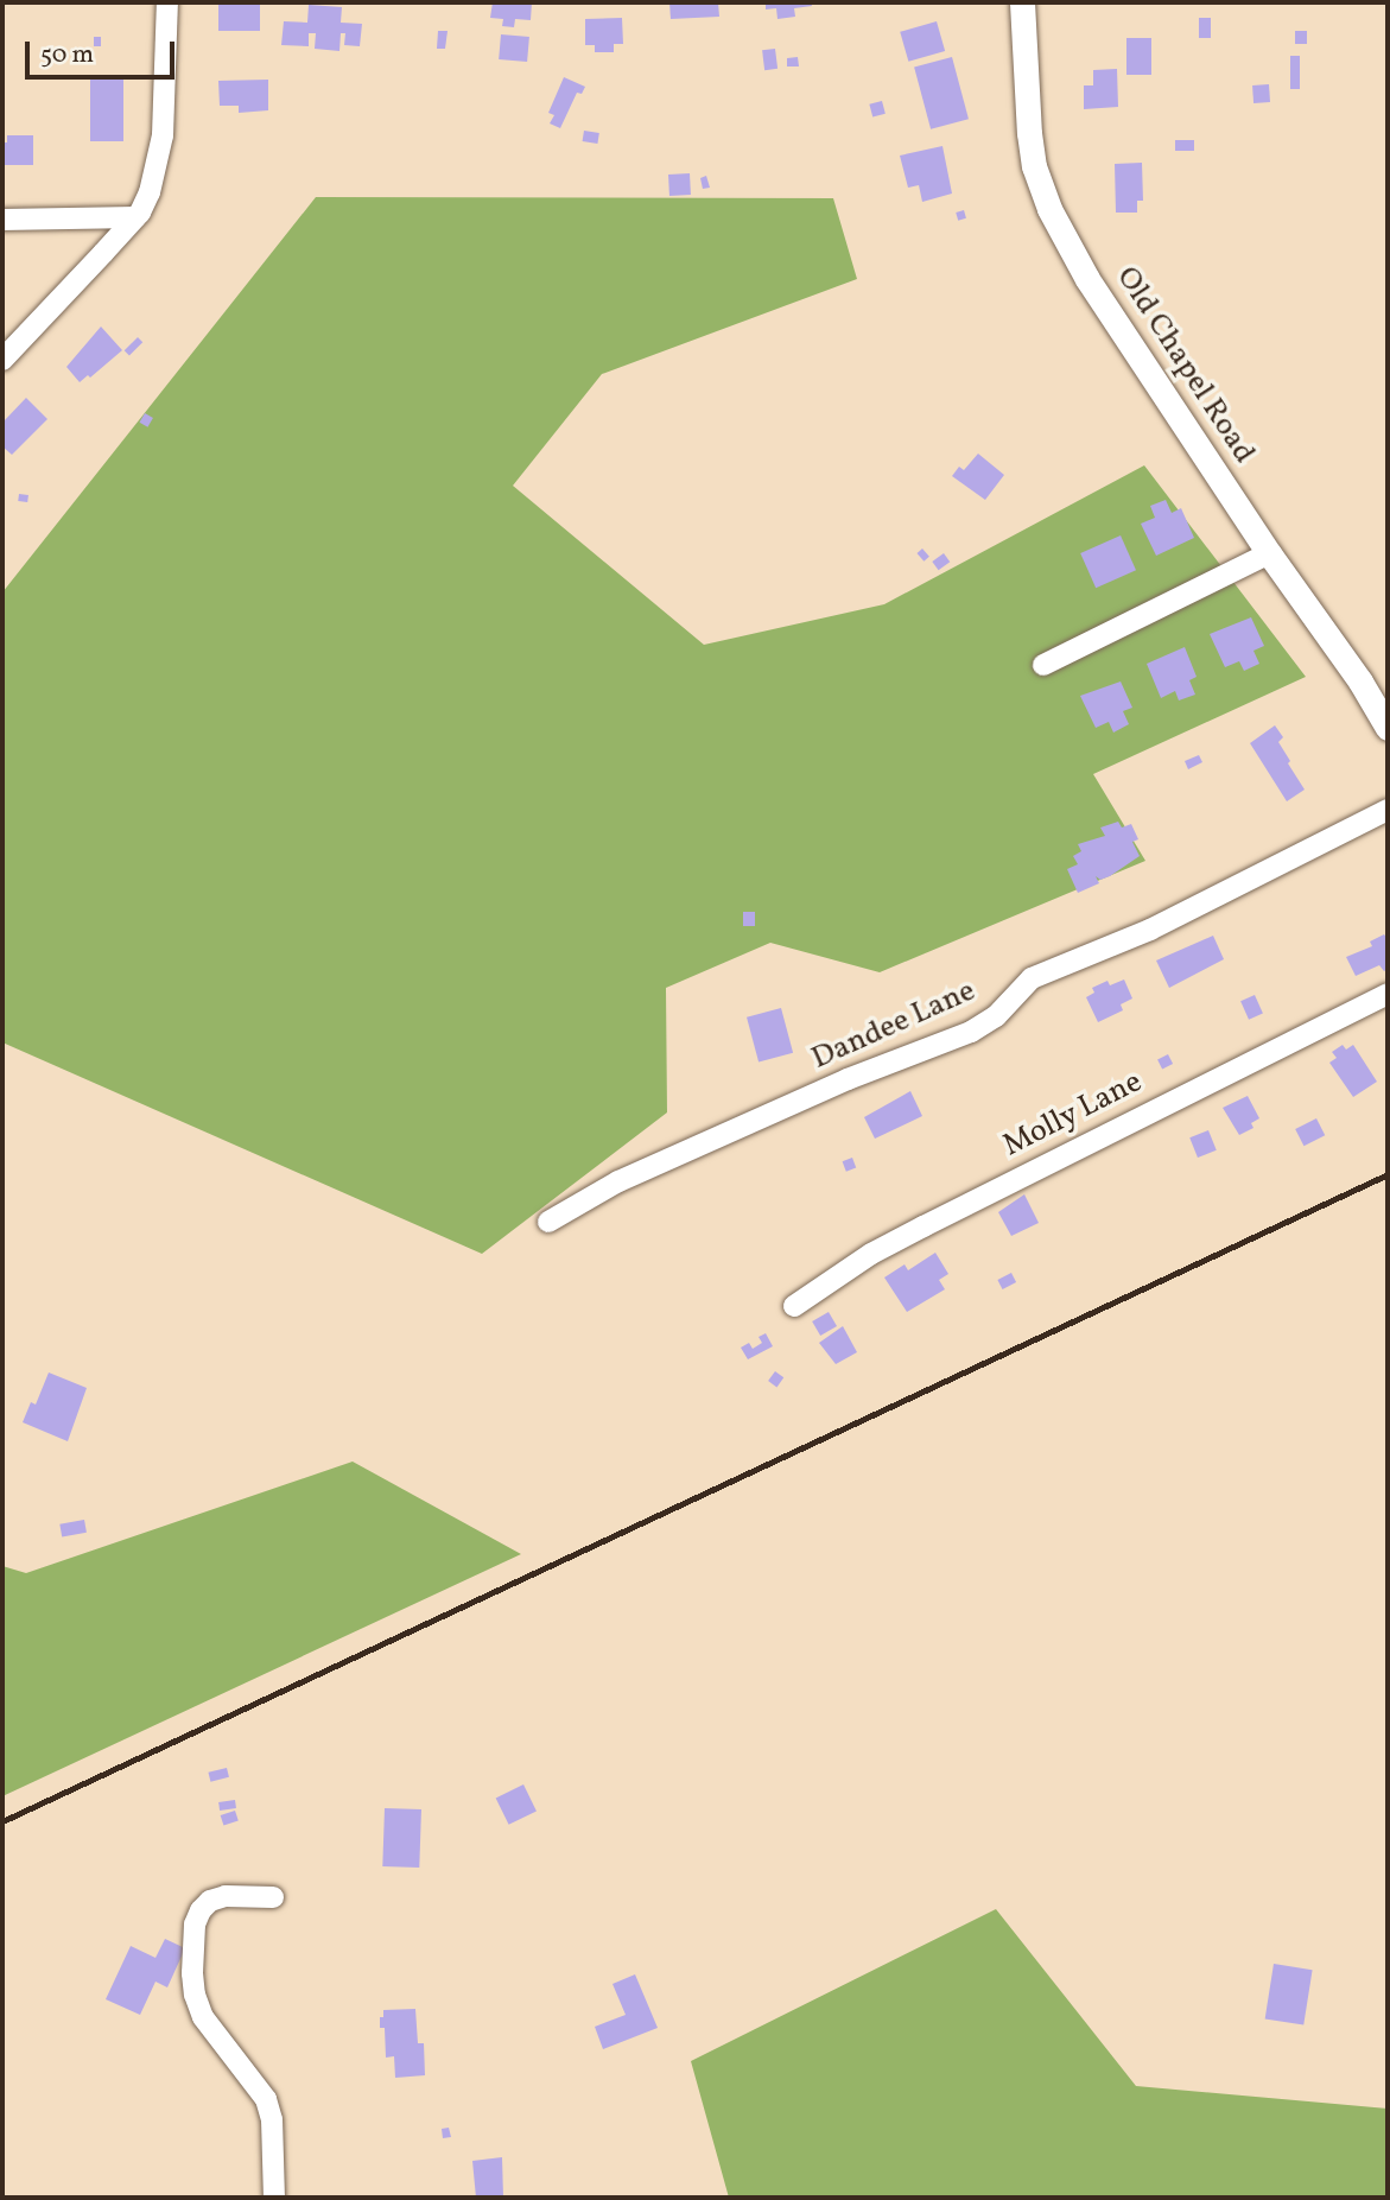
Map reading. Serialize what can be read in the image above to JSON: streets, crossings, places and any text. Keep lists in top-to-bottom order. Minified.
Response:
{"streets":{"street":["Old Chapel Road","Dandee Lane","Molly Lane"]},"scale_bar":"50 m"}
